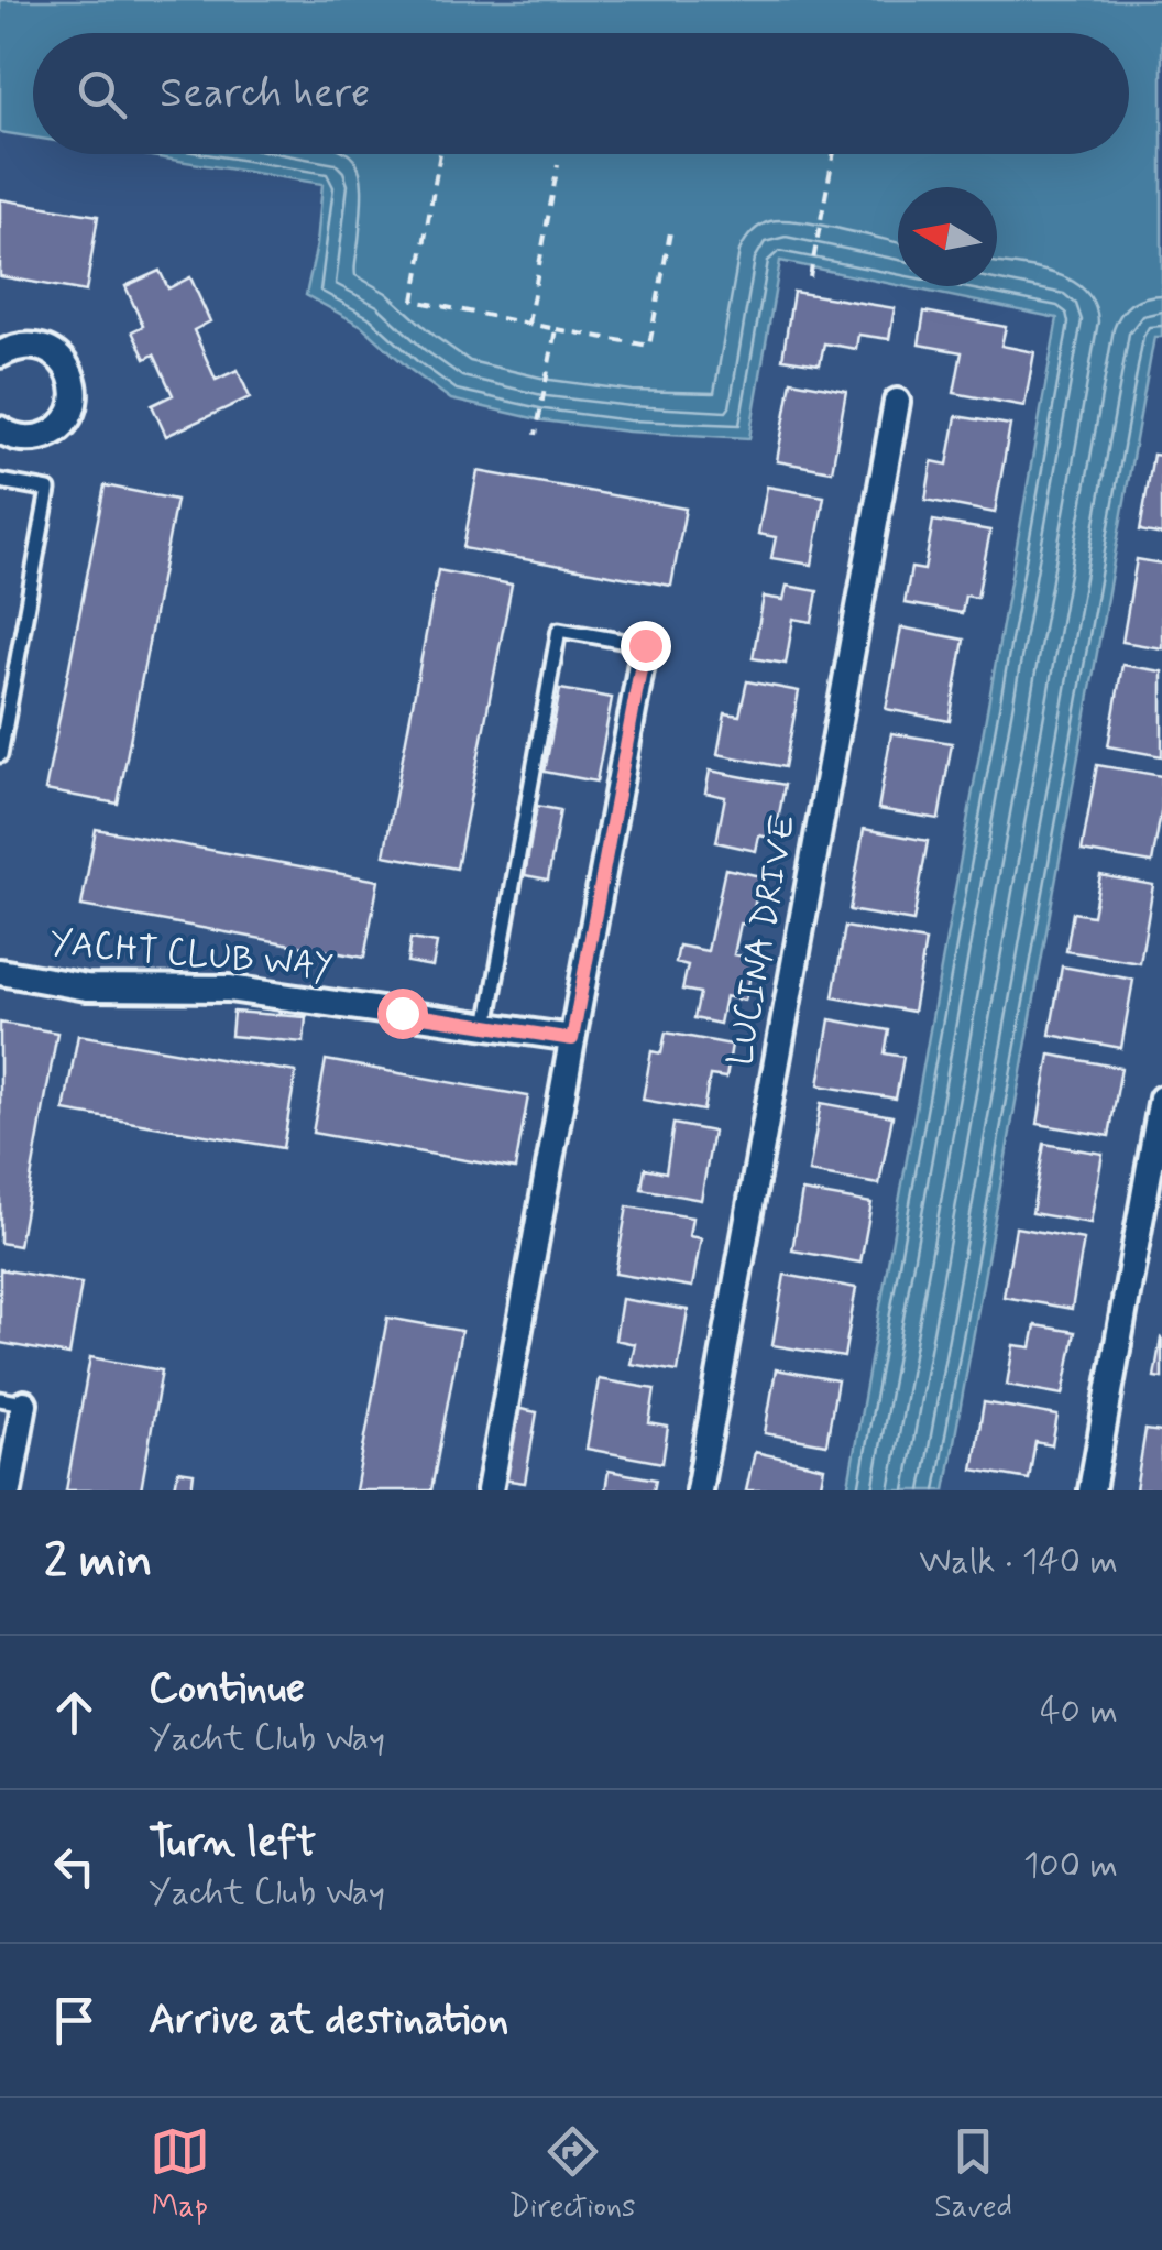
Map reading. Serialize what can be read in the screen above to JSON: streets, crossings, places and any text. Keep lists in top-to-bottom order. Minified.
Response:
{"streets":{"street":["LUCINA DRIVE","YACHT CLUB WAY"]},"north":"left","page":{"search":"Search here","heading":["2 min","Walk · 140 m"],"list":[["Continue","Yacht Club Way","40 m"],["Turn left","Yacht Club Way","100 m"],"Arrive at destination"],"nav":["Map","Directions","Saved"]}}
